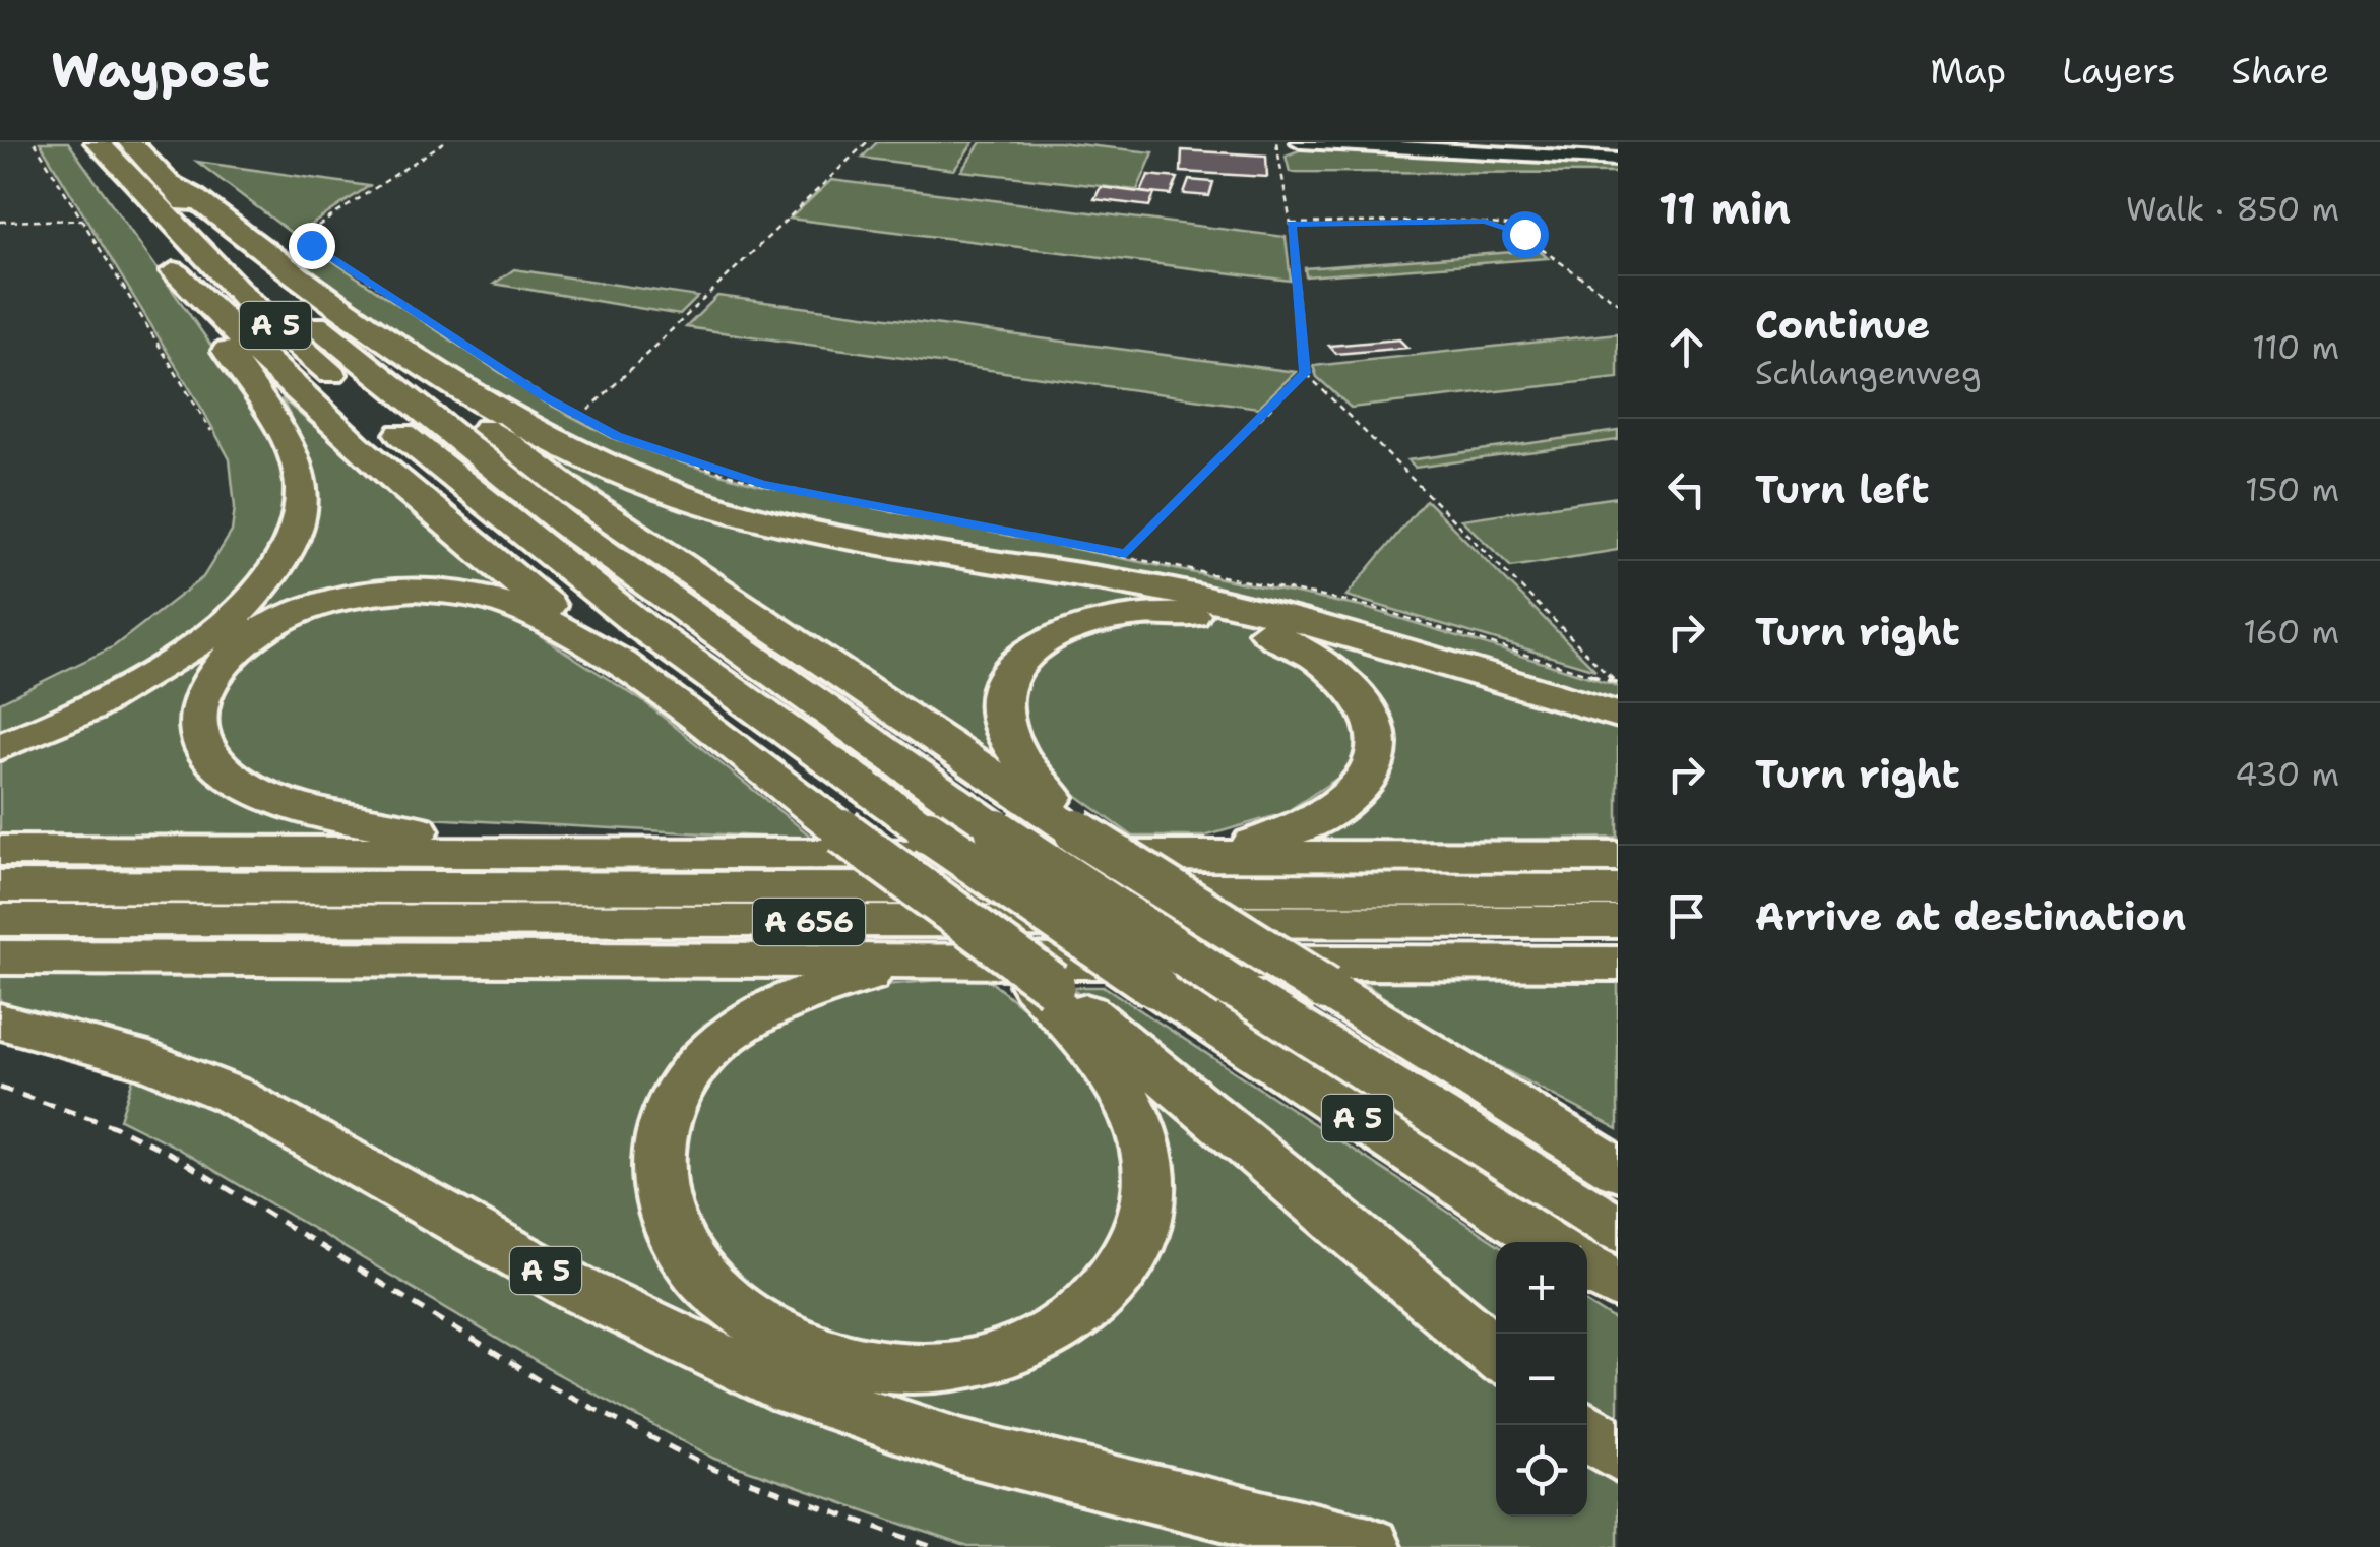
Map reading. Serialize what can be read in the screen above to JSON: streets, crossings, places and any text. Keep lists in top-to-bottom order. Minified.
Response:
{"streets":{"highway":["A 5","A 656"]},"page":{"header":"Waypost","nav":["Map","Layers","Share"],"heading":["11 min","Walk · 850 m"],"list":[["Continue","Schlangenweg","110 m"],["Turn left","150 m"],["Turn right","160 m"],["Turn right","430 m"],"Arrive at destination"],"map_buttons":["+","−"]}}
